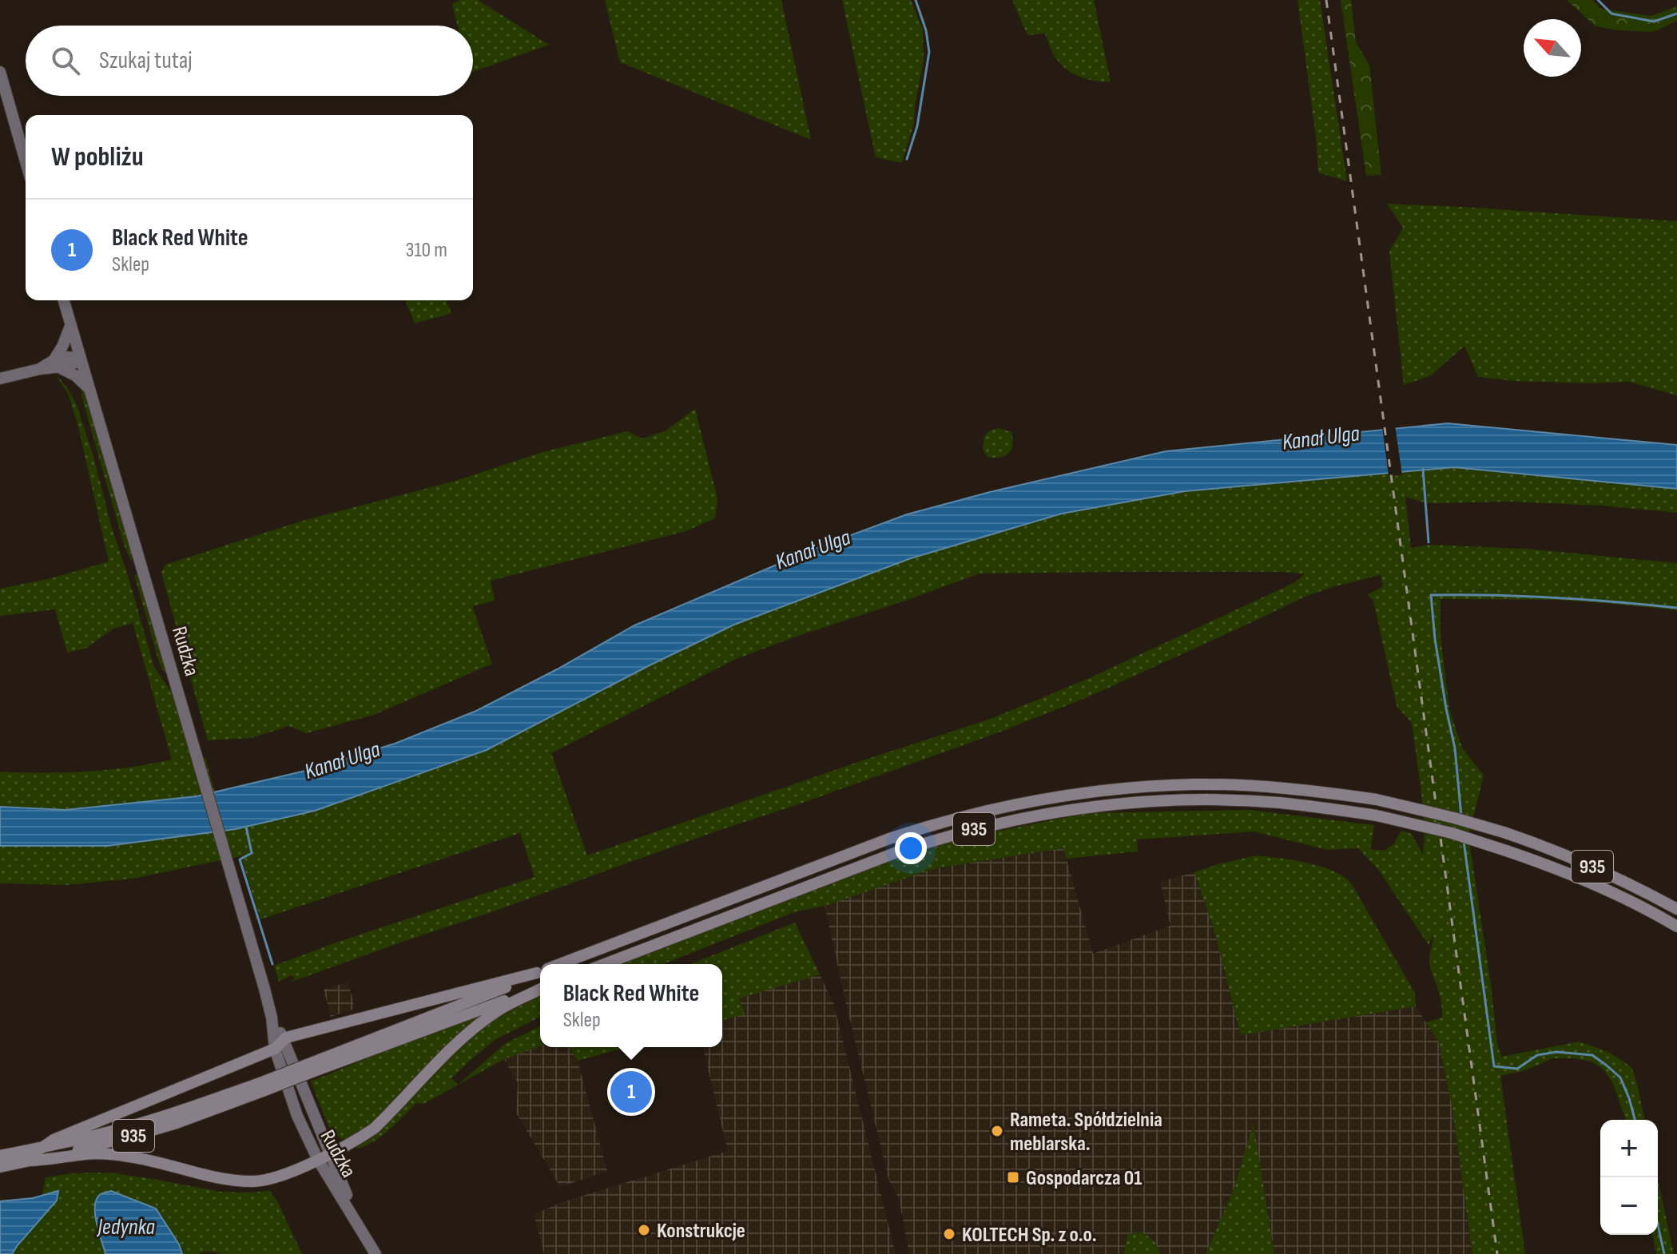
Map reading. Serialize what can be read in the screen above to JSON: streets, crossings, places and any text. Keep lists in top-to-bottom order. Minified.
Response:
{"streets":{"main road":["Rudzka","935"]},"water":["Kanał Ulga","Jedynka"],"places":{"other":["Rameta. Spółdzielnia meblarska.","Konstrukcje","KOLTECH Sp. z o.o."],"transit":["Gospodarcza 01"]},"north":"top left","page":{"search":"Szukaj tutaj","heading":"W pobliżu","list":[{"mark":"1","name":"Black Red White","note":"Sklep","value":"310 m"}],"popup":["Black Red White","Sklep"],"pins":"1","map_buttons":["+","−"]}}
